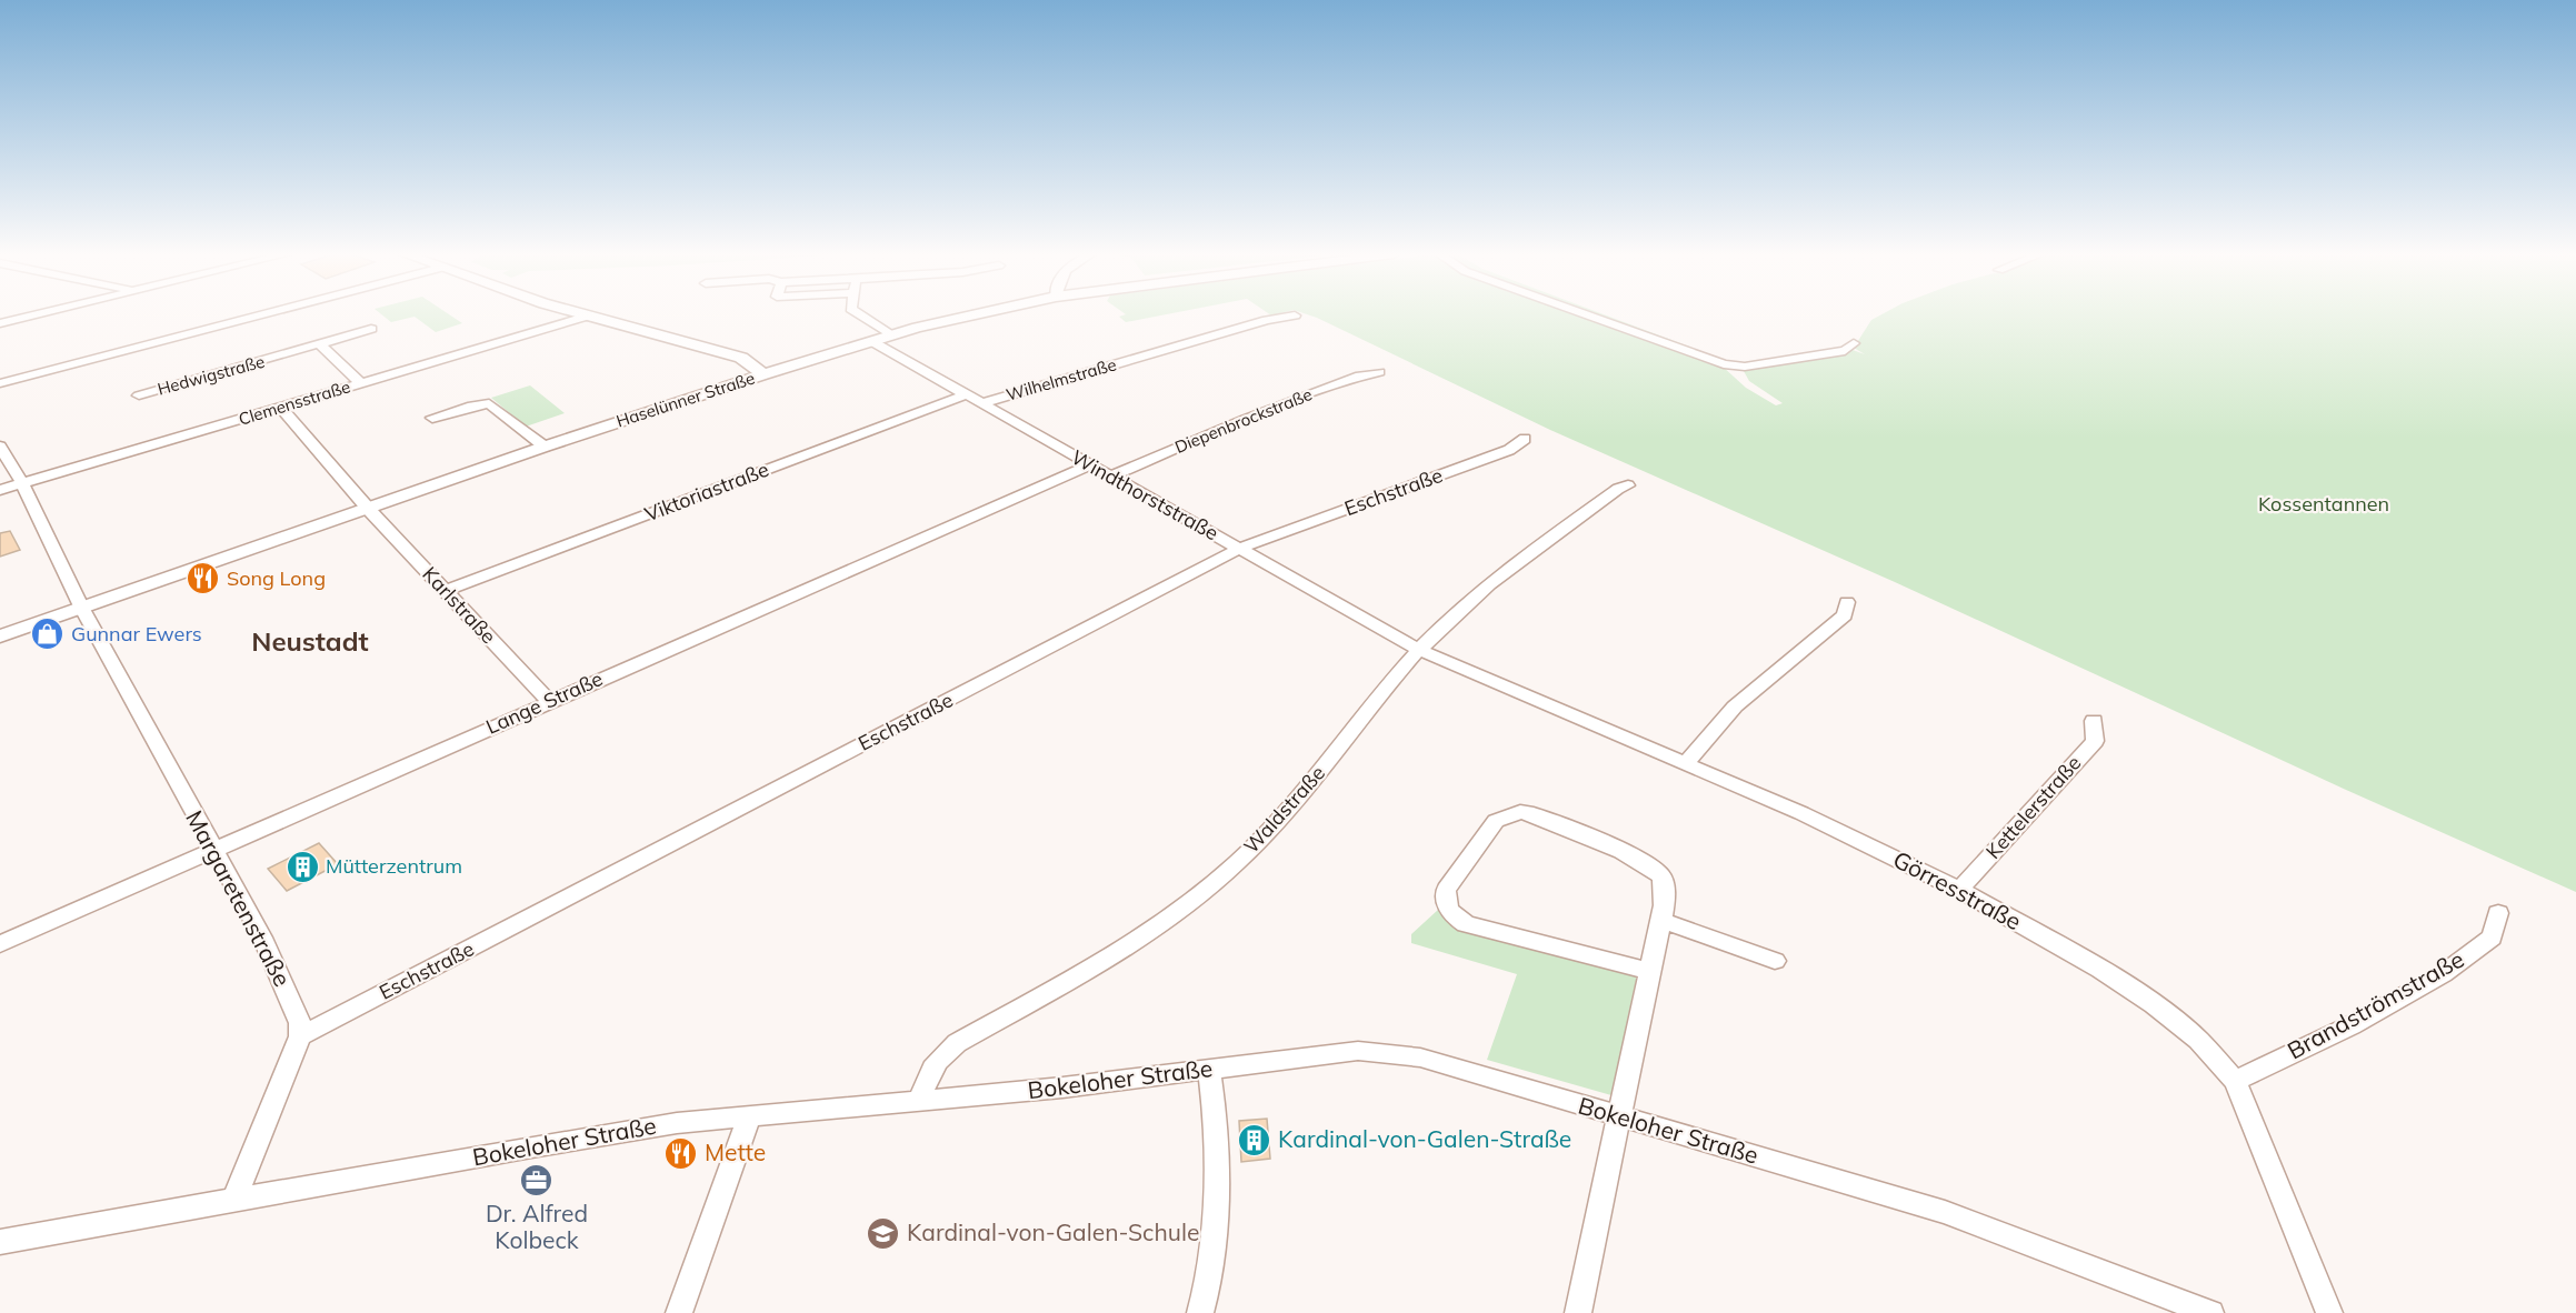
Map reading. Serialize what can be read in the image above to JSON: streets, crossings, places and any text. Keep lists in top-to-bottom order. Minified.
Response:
{"streets":{"street":["Hedwigstraße","Wilhelmstraße","Haselünner Straße","Clemensstraße","Diepenbrockstraße","Viktoriastraße","Eschstraße","Windthorststraße","Karlstraße","Lange Straße","Kettelerstraße","Waldstraße","Görresstraße","Margaretenstraße","Brandströmstraße","Bokeloher Straße"]},"crossings":[["Wilhelmstraße","Windthorststraße"],["Haselünner Straße","Windthorststraße"],["Haselünner Straße","Karlstraße"],["Haselünner Straße","Margaretenstraße"],["Clemensstraße","Karlstraße"],["Clemensstraße","Margaretenstraße"],["Diepenbrockstraße","Windthorststraße"],["Viktoriastraße","Windthorststraße"],["Viktoriastraße","Karlstraße"],["Eschstraße","Windthorststraße"],["Eschstraße","Margaretenstraße"],["Windthorststraße","Lange Straße"],["Windthorststraße","Waldstraße"],["Windthorststraße","Görresstraße"],["Karlstraße","Lange Straße"],["Lange Straße","Margaretenstraße"],["Kettelerstraße","Görresstraße"],["Waldstraße","Görresstraße"],["Waldstraße","Bokeloher Straße"],["Görresstraße","Brandströmstraße"]],"districts":["Neustadt"],"parks":["Kossentannen"],"places":{"restaurant":["Song Long","Mette"],"shop":["Gunnar Ewers"],"building":["Mütterzentrum","Kardinal-von-Galen-Straße"],"office":["Dr. Alfred Kolbeck"],"school or university":["Kardinal-von-Galen-Schule"]}}
